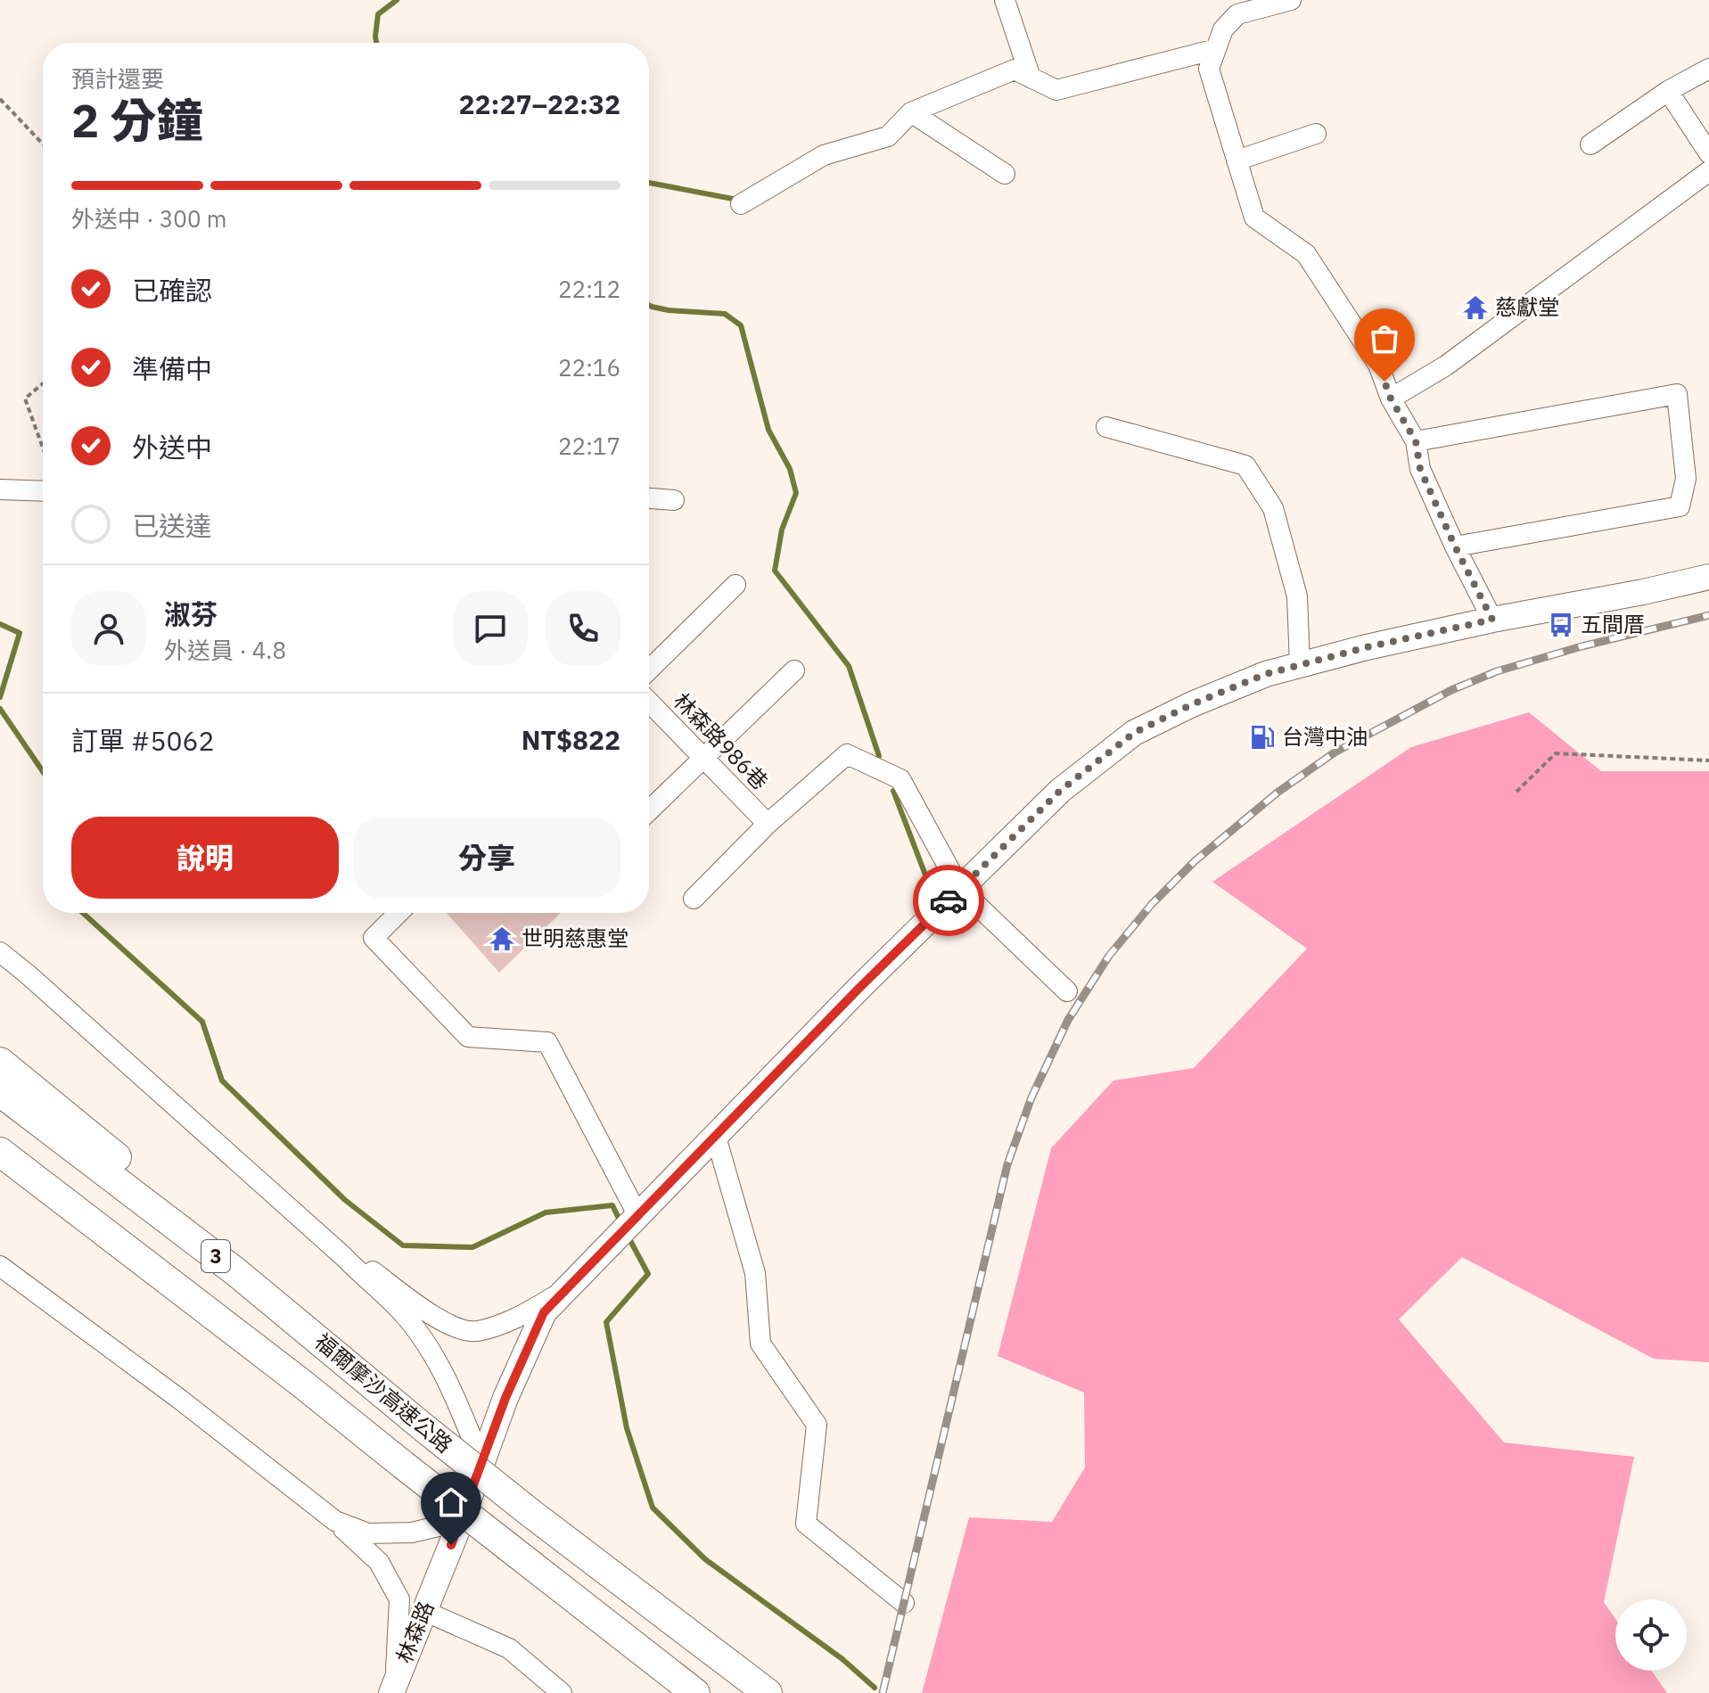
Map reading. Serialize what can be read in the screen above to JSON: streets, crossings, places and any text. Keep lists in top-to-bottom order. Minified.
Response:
{"streets":{"highway":["3","福爾摩沙高速公路"],"main road":["林森路"],"street":["林森路986巷"]},"crossings":[["林森路986巷","林森路"]],"places":{"temple":["慈獻堂","世明慈惠堂"],"bus stop":["五間厝"],"fuel station":["台灣中油"]},"page":{"heading":["2 分鐘","預計還要","22:27–22:32"],"panel":["淑芬","外送員 · 4.8","訂單 #5062","NT$822"],"bar":"外送中 · 300 m","list":[["已確認","22:12"],["準備中","22:16"],["外送中","22:17"],"已送達"],"buttons":["說明","分享"]}}
